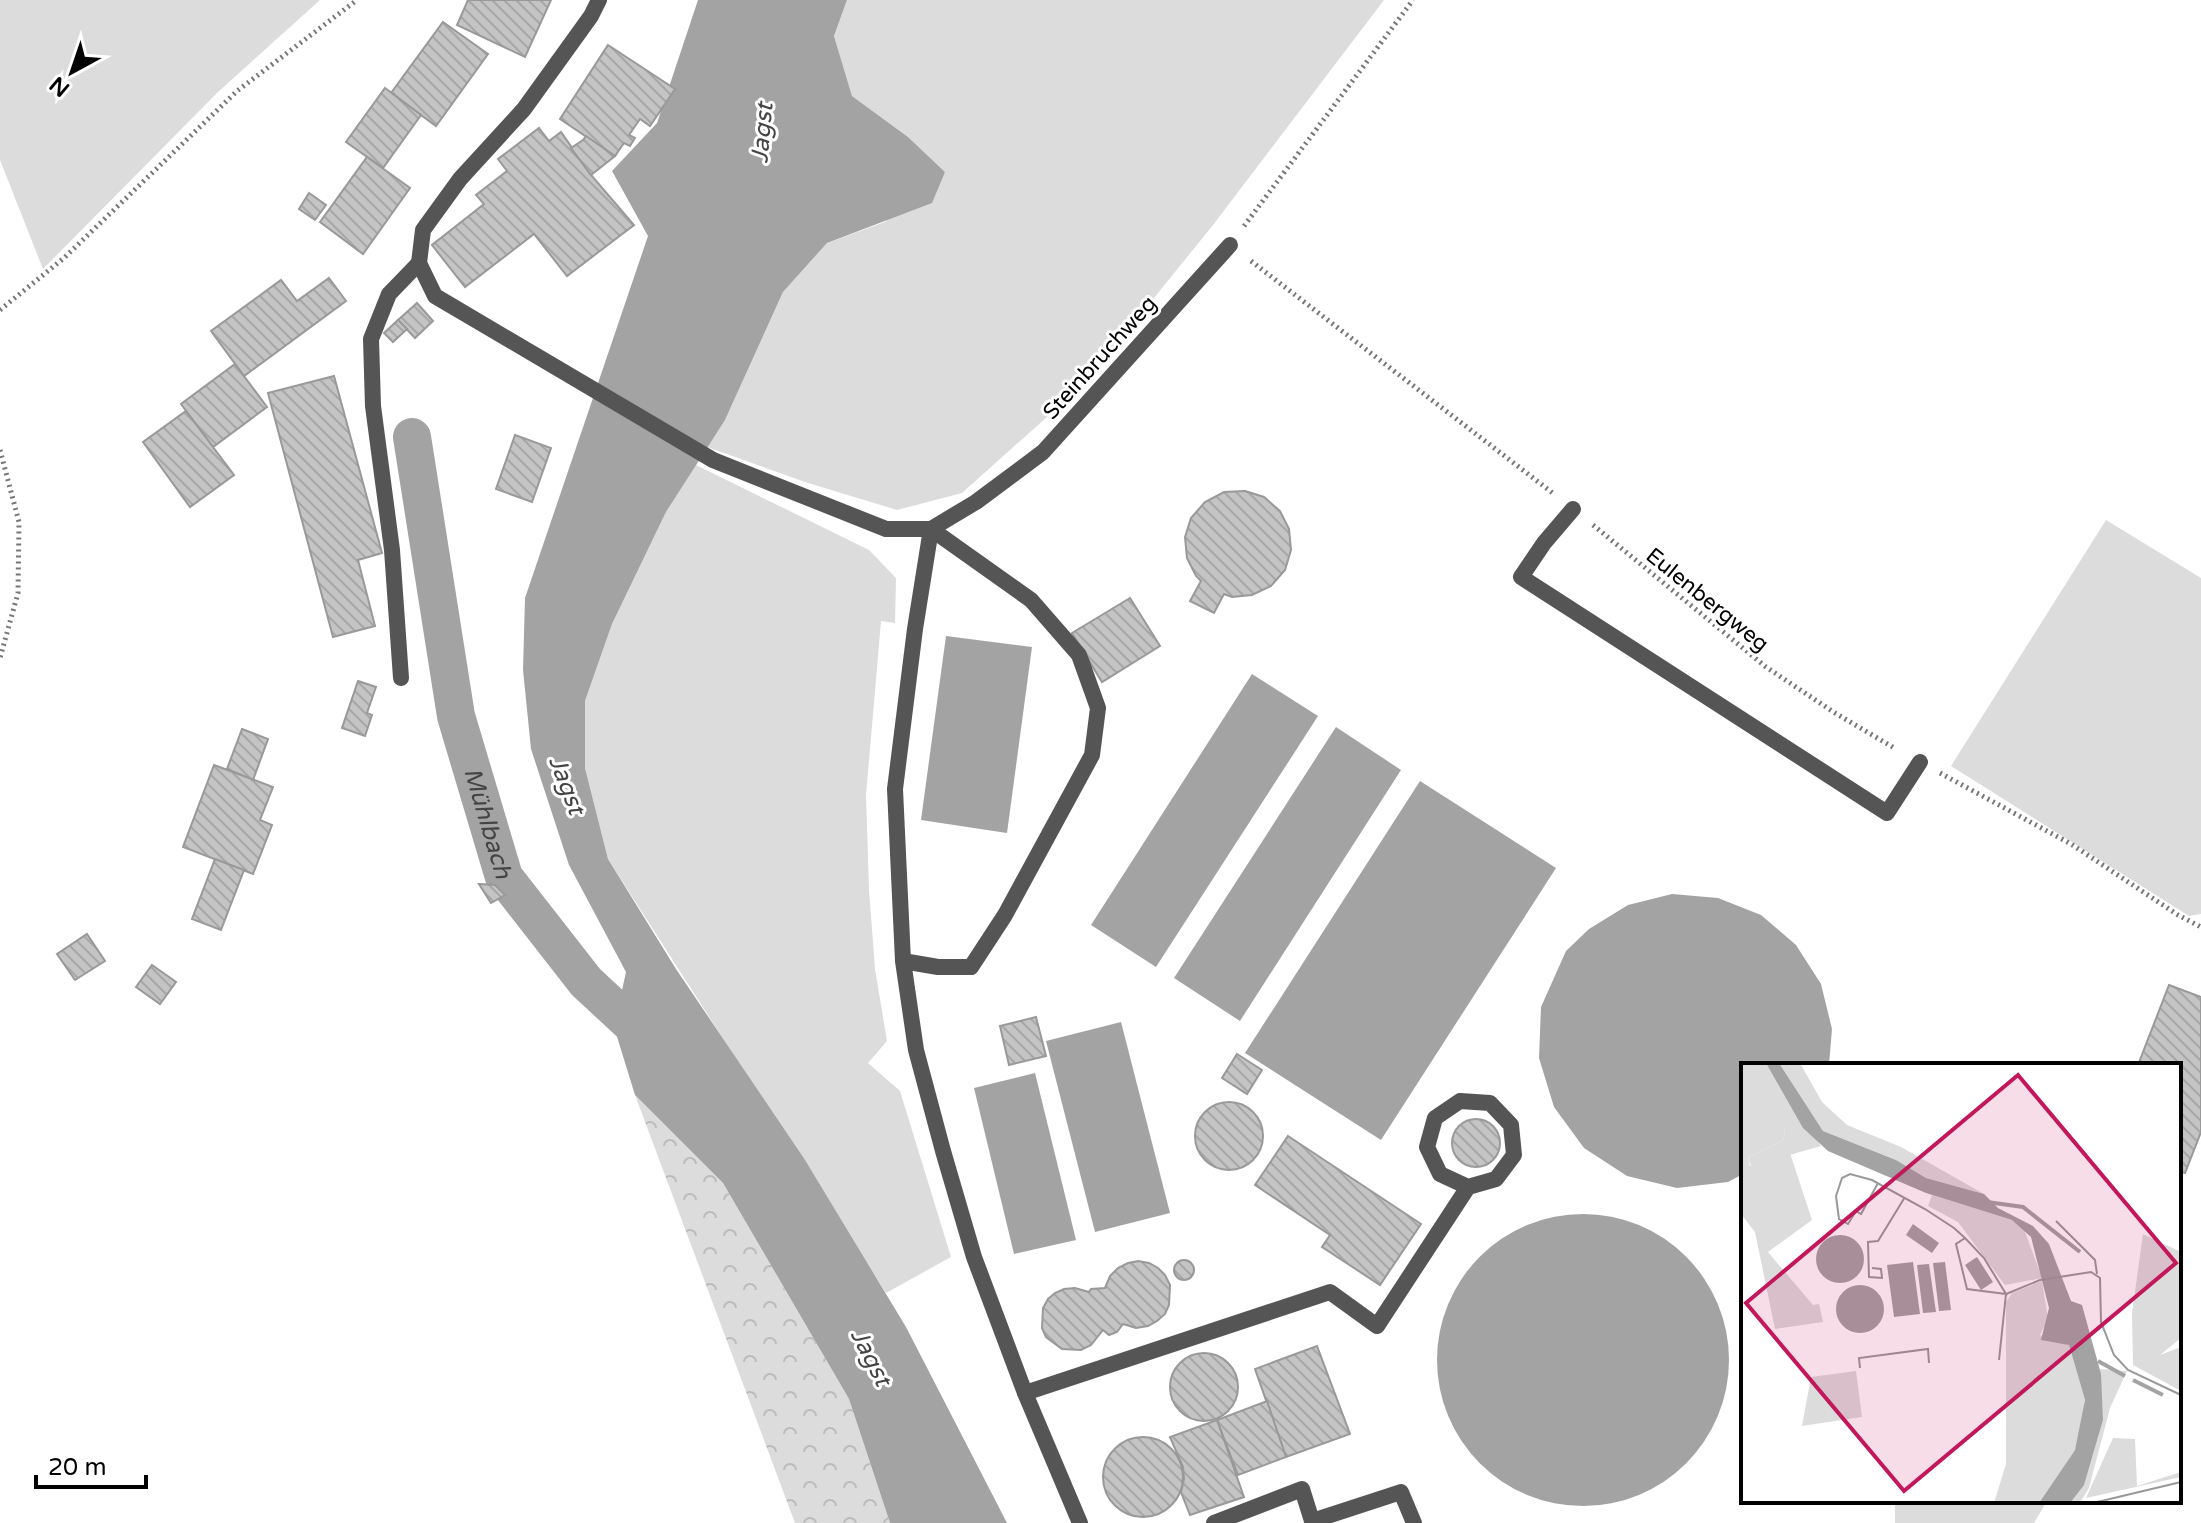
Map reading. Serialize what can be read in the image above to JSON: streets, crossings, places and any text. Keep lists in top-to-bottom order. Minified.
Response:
{"streets":{"lane":["Steinbruchweg"],"path":["Eulenbergweg"]},"crossings":[["Steinbruchweg","Eulenbergweg"]],"water":["Jagst","Mühlbach"],"scale_bar":"20 m","north":"bottom left"}
